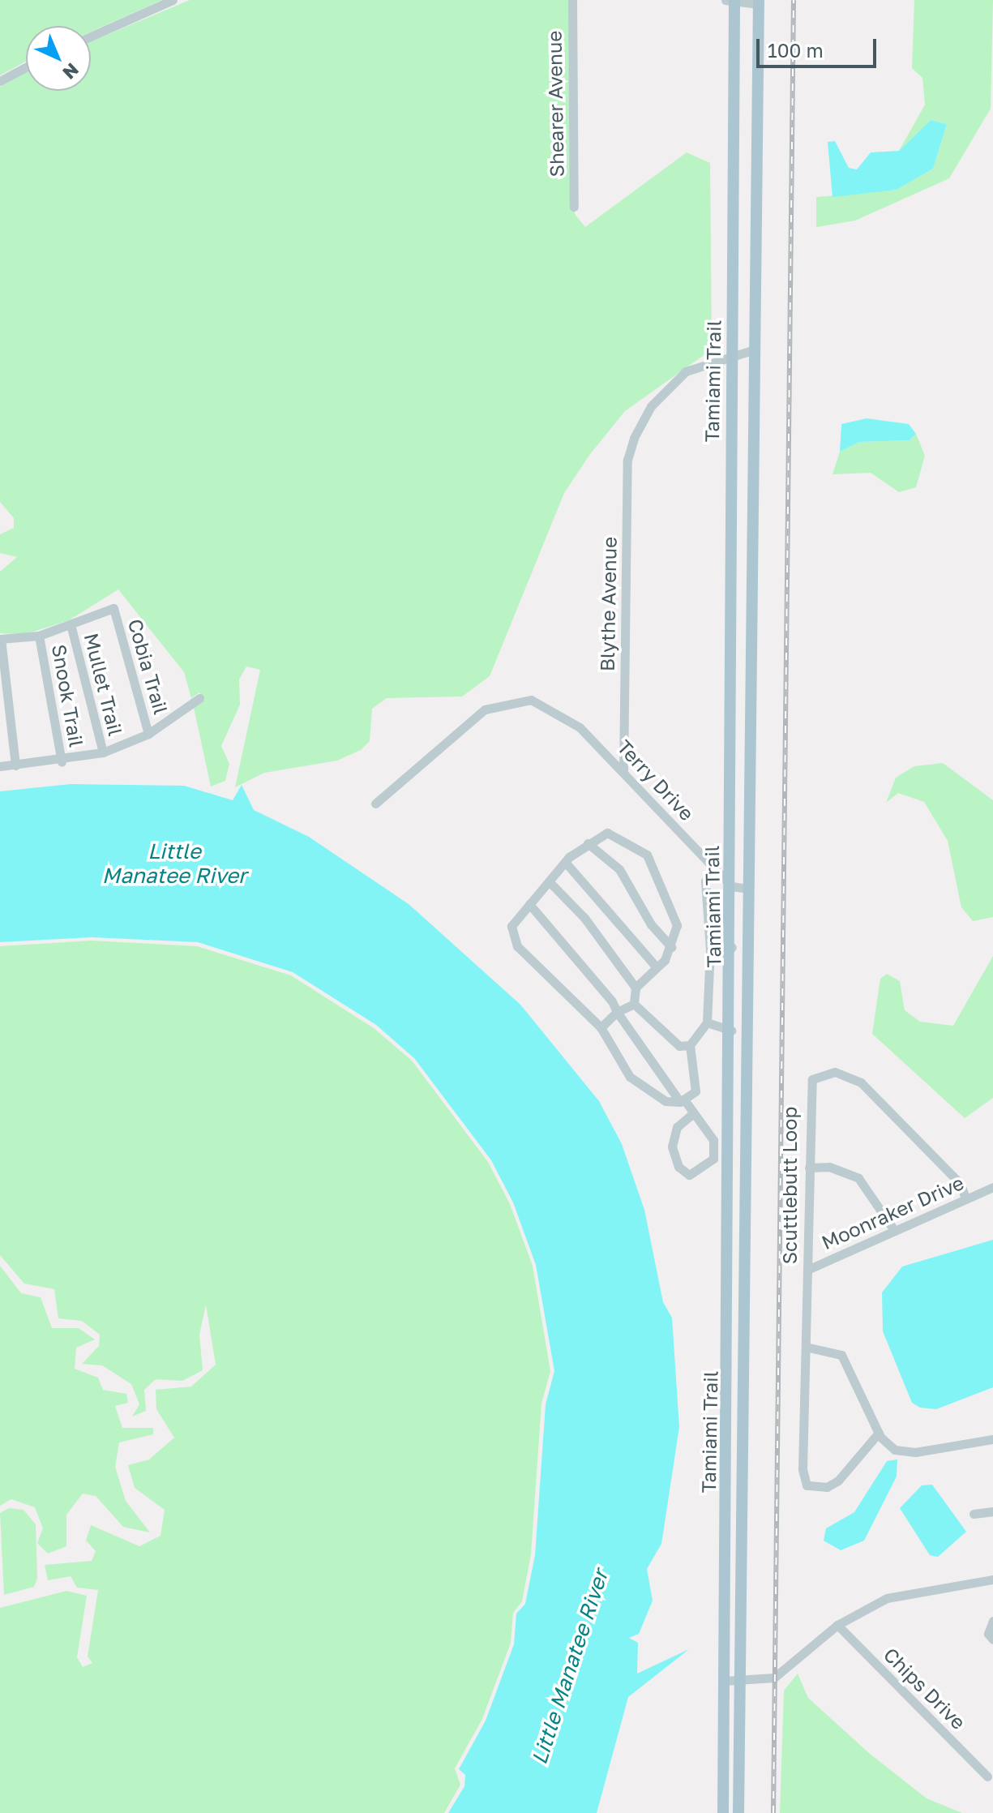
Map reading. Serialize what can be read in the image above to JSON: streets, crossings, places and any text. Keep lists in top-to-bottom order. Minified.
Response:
{"streets":{"main road":["Tamiami Trail"],"street":["Shearer Avenue","Blythe Avenue","Cobia Trail","Mullet Trail","Snook Trail","Terry Drive","Scuttlebutt Loop","Moonraker Drive","Chips Drive"]},"crossings":[["Tamiami Trail","Blythe Avenue"],["Tamiami Trail","Terry Drive"],["Blythe Avenue","Terry Drive"],["Cobia Trail","Mullet Trail"],["Scuttlebutt Loop","Moonraker Drive"]],"water":["Little Manatee River"],"scale_bar":"100 m","north":"bottom right"}
